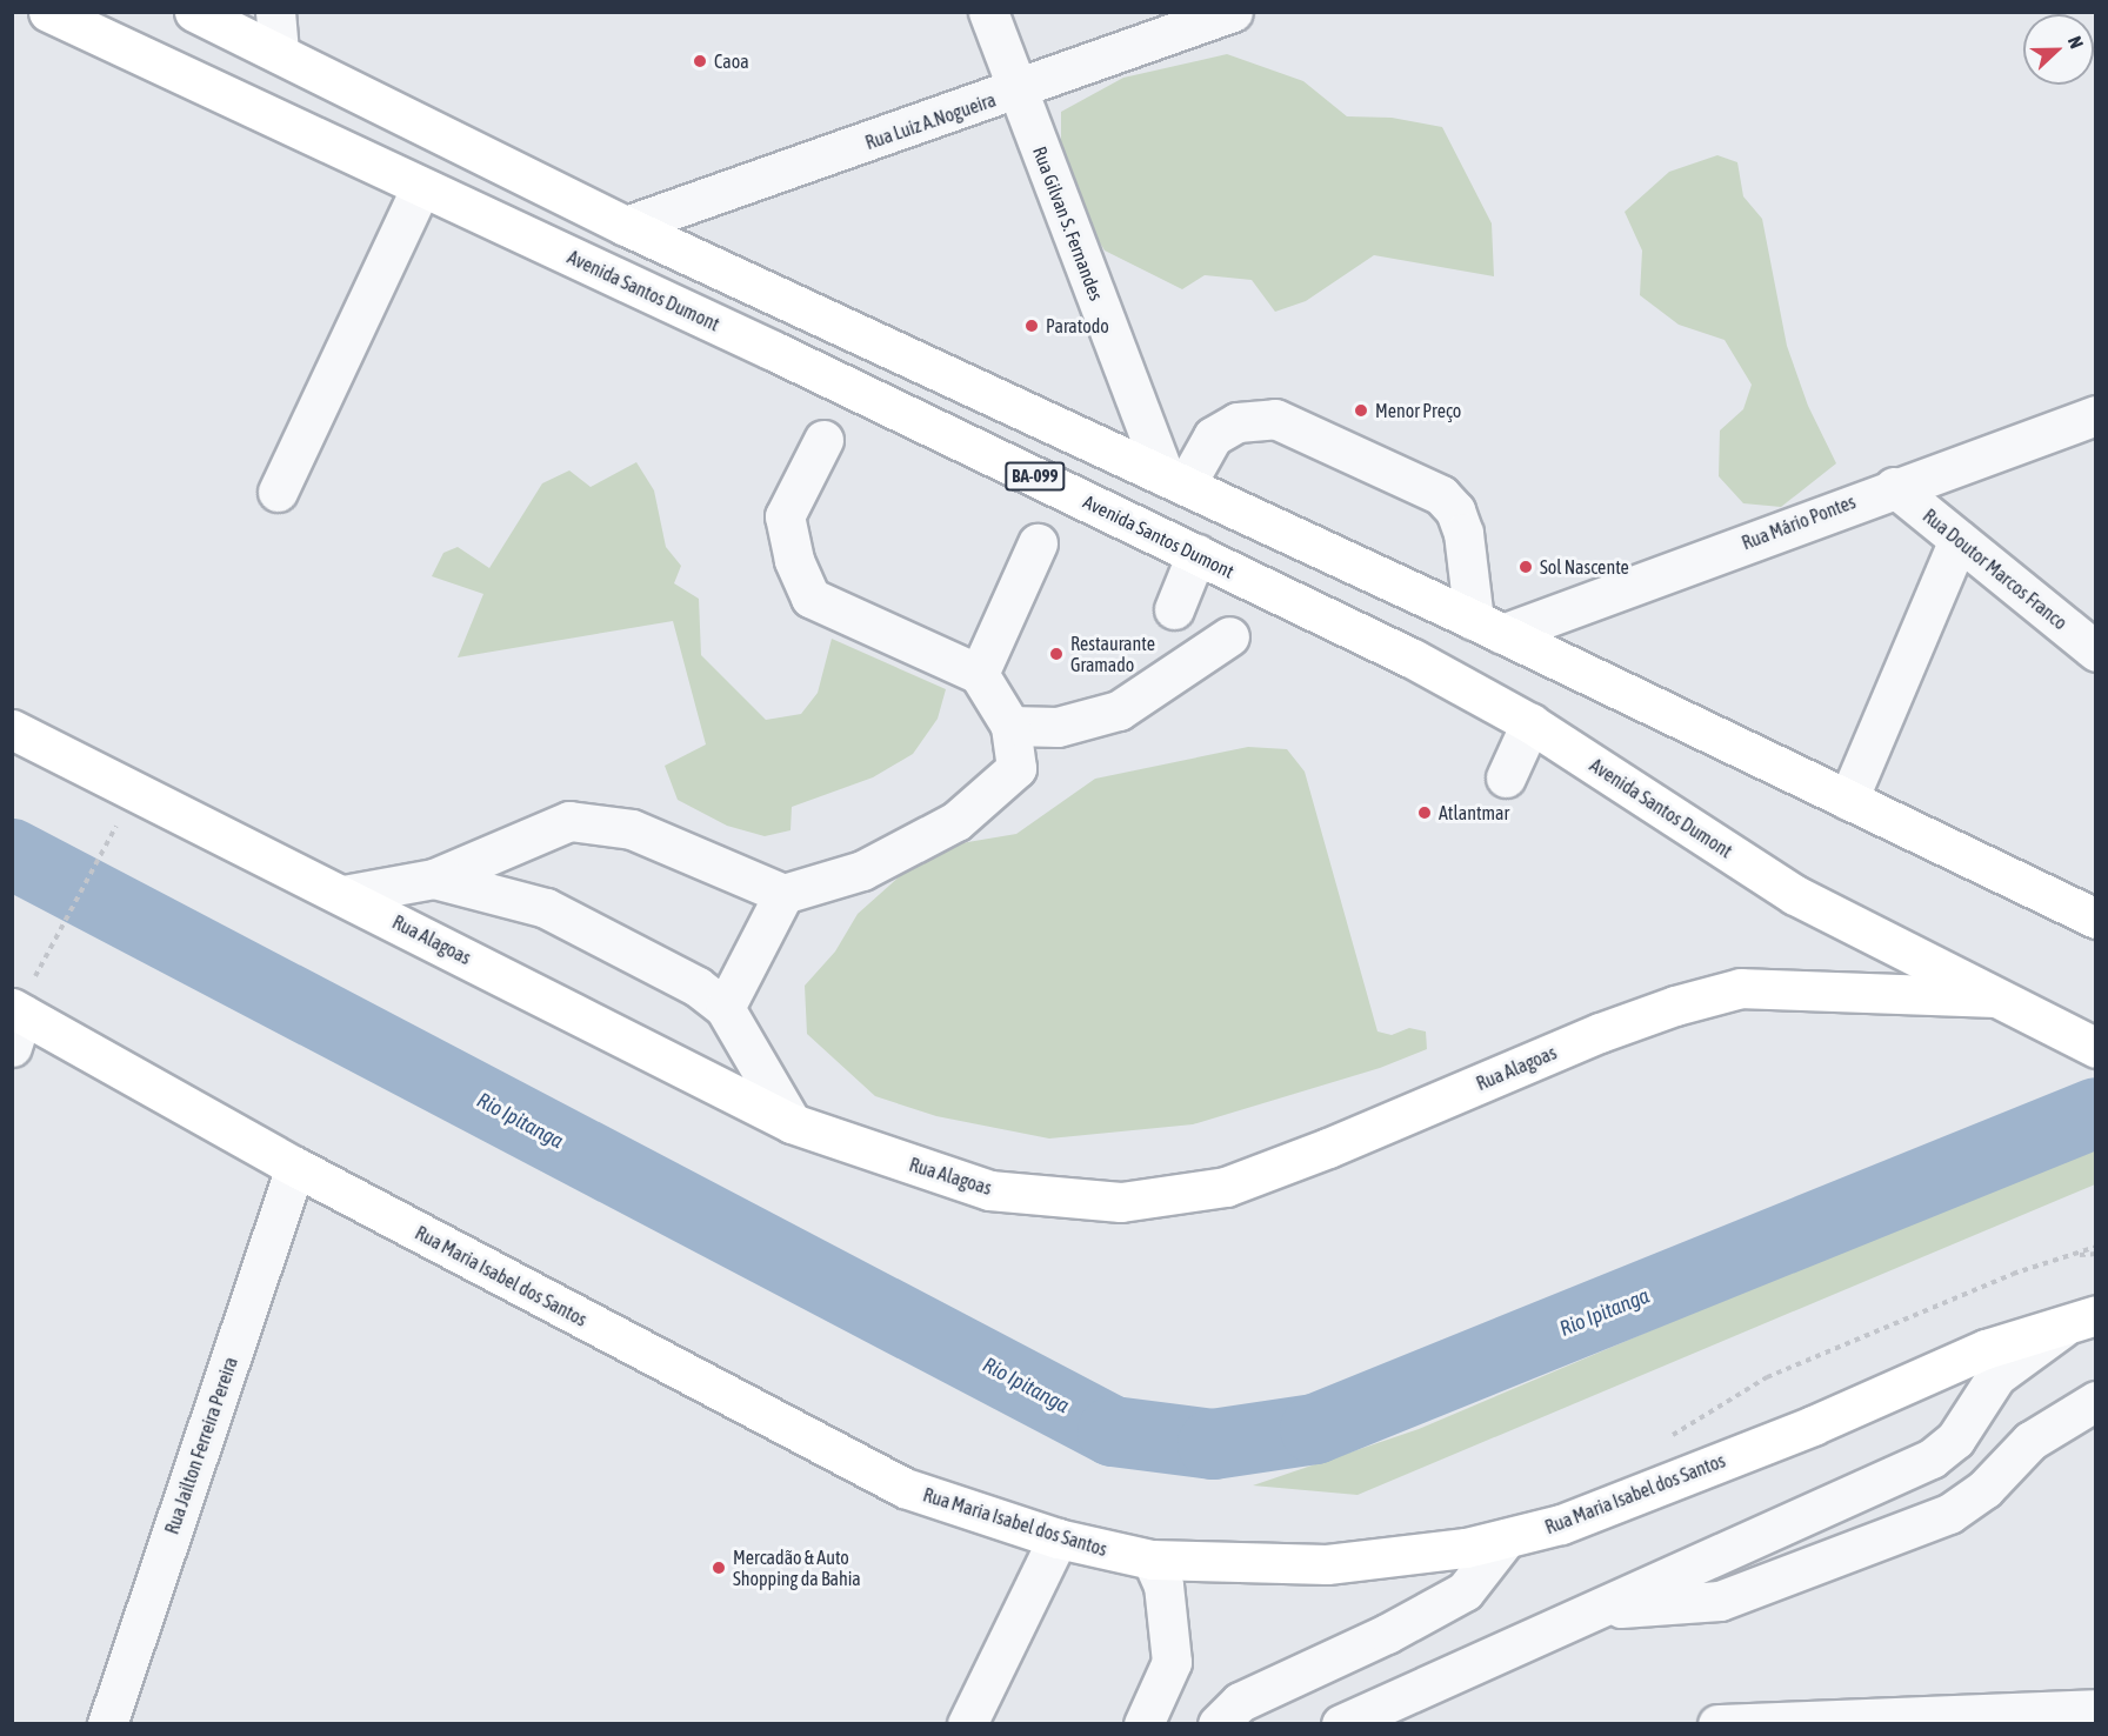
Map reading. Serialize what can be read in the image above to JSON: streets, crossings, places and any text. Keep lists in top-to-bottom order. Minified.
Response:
{"streets":{"main road":["Avenida Santos Dumont","BA-099","Rua Alagoas","Rua Maria Isabel dos Santos"],"street":["Rua Luiz A.Nogueira","Rua Gilvan S. Fernandes","Rua Mário Pontes","Rua Doutor Marcos Franco","Rua Jailton Ferreira Pereira"]},"crossings":[["Rua Luiz A.Nogueira","Rua Gilvan S. Fernandes"],["Avenida Santos Dumont","Rua Alagoas"],["Rua Mário Pontes","Rua Doutor Marcos Franco"],["Rua Maria Isabel dos Santos","Rua Jailton Ferreira Pereira"]],"water":["Rio Ipitanga"],"places":["Caoa","Paratodo","Menor Preço","Sol Nascente","Restaurante Gramado","Atlantmar","Mercadão & Auto Shopping da Bahia"],"north":"right"}
